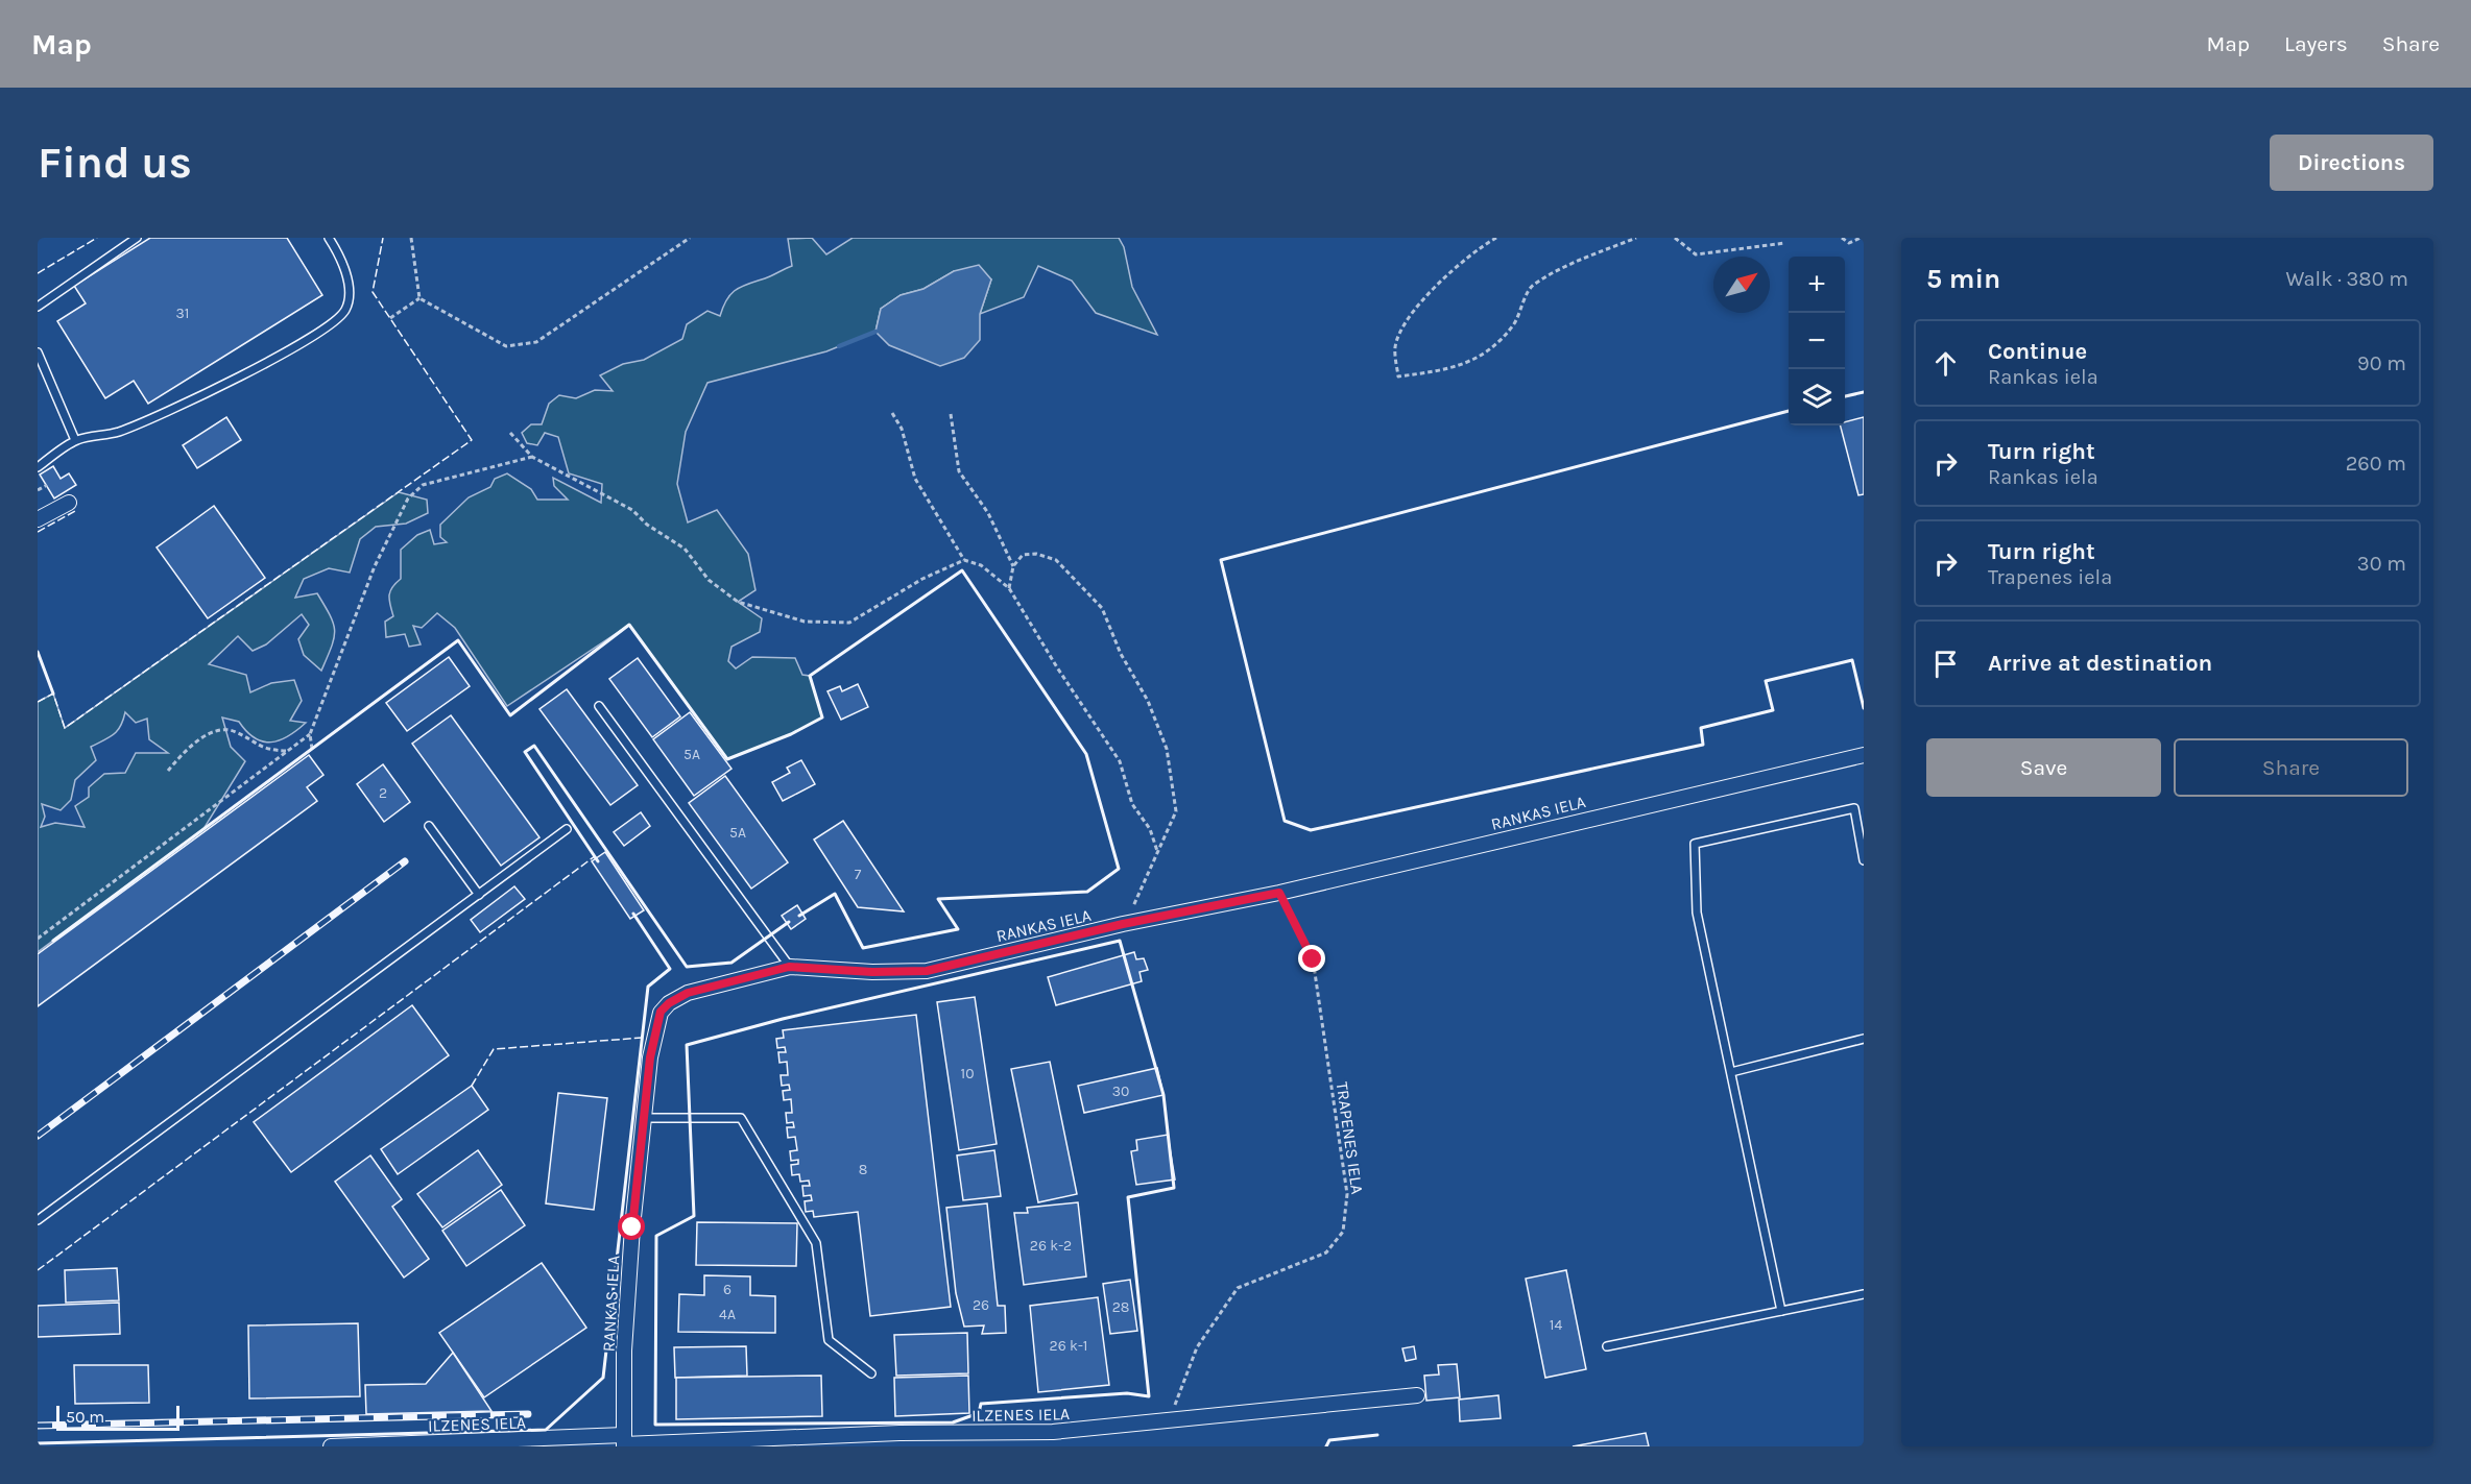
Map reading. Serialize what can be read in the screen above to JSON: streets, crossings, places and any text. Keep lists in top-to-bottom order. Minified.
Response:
{"streets":{"street":["RANKAS IELA","ILZENES IELA"],"path":["TRAPENES IELA"]},"crossings":[["RANKAS IELA","TRAPENES IELA"],["RANKAS IELA","ILZENES IELA"],["TRAPENES IELA","ILZENES IELA"]],"house_numbers":["31","5A","2","5A","7","10","30","8","26 k-2","6","26","28","4A","14","26 k-1"],"scale_bar":"50 m","north":"top right","page":{"header":"Map","nav":["Map","Layers","Share"],"buttons":["Directions",["Save","Share"]],"title":"Find us","heading":["5 min","Walk · 380 m"],"map_buttons":["+","−"],"list":[["Continue","Rankas iela","90 m"],["Turn right","Rankas iela","260 m"],["Turn right","Trapenes iela","30 m"],"Arrive at destination"],"scale":"50 m"}}
